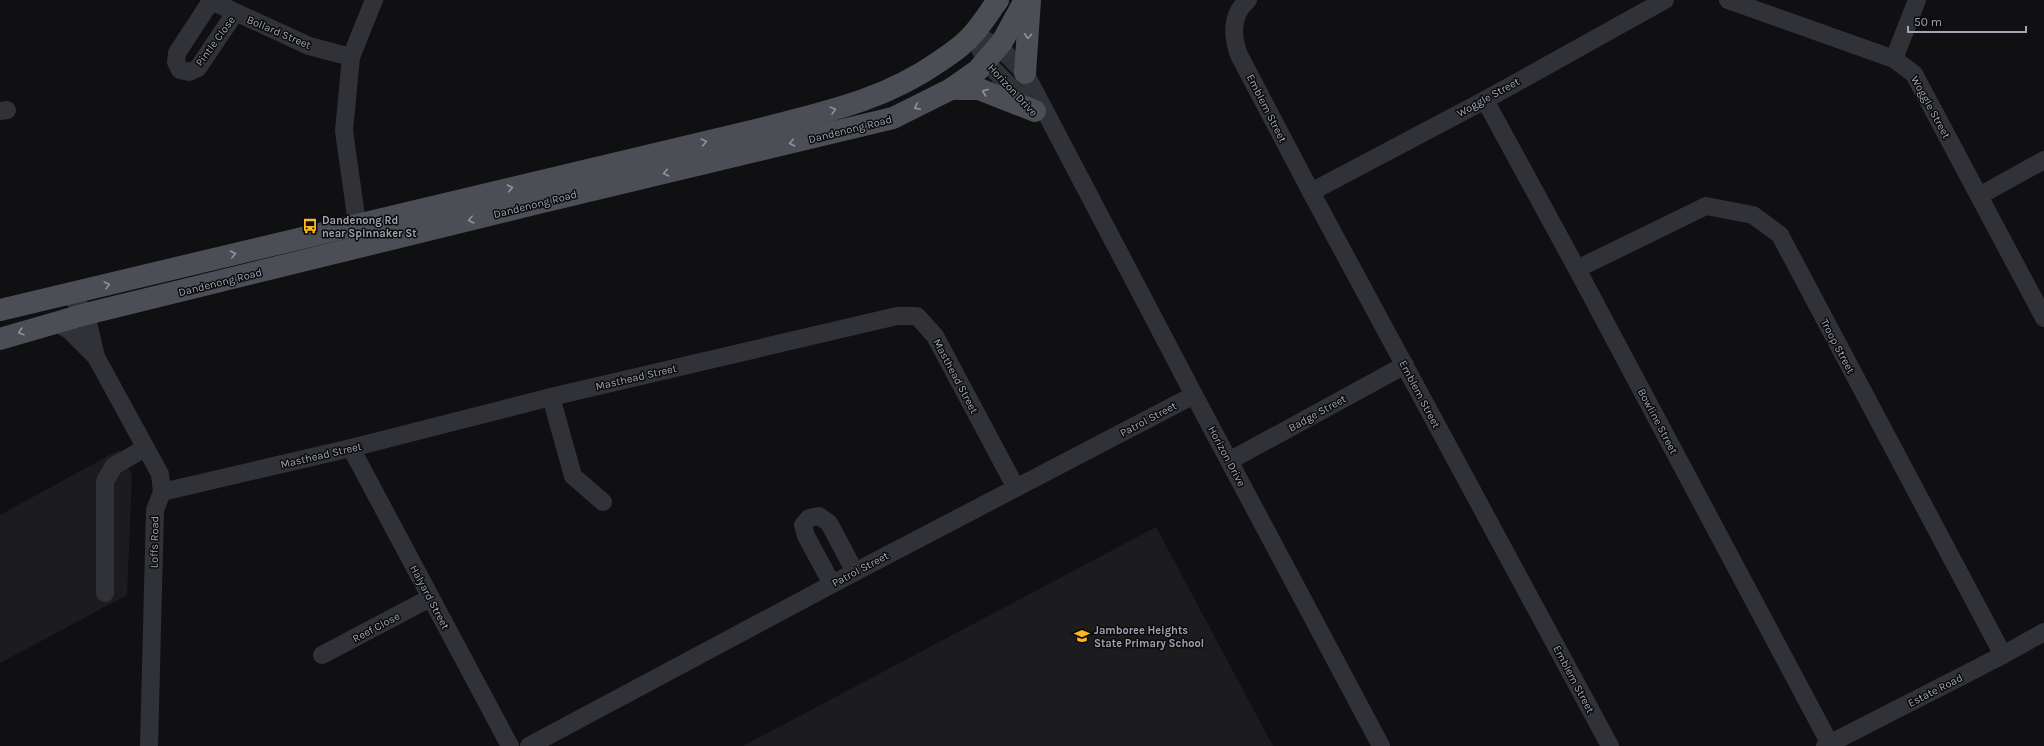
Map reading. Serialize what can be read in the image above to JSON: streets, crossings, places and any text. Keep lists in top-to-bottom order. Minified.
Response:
{"streets":{"main road":["Dandenong Road"],"street":["Bollard Street","Pintle Close","Horizon Drive","Woggle Street","Emblem Street","Troop Street","Masthead Street","Badge Street","Patrol Street","Bowline Street","Loffs Road","Halyard Street","Reef Close","Estate Road"]},"crossings":[["Bollard Street","Pintle Close"],["Horizon Drive","Dandenong Road"],["Horizon Drive","Badge Street"],["Horizon Drive","Patrol Street"],["Woggle Street","Emblem Street"],["Woggle Street","Bowline Street"],["Emblem Street","Badge Street"],["Dandenong Road","Loffs Road"],["Troop Street","Bowline Street"],["Troop Street","Estate Road"],["Masthead Street","Patrol Street"],["Masthead Street","Loffs Road"],["Masthead Street","Halyard Street"],["Bowline Street","Estate Road"],["Halyard Street","Reef Close"]],"places":{"bus stop":["Dandenong Rd near Spinnaker St"],"school or university":["Jamboree Heights State Primary School"]},"scale_bar":"50 m"}
